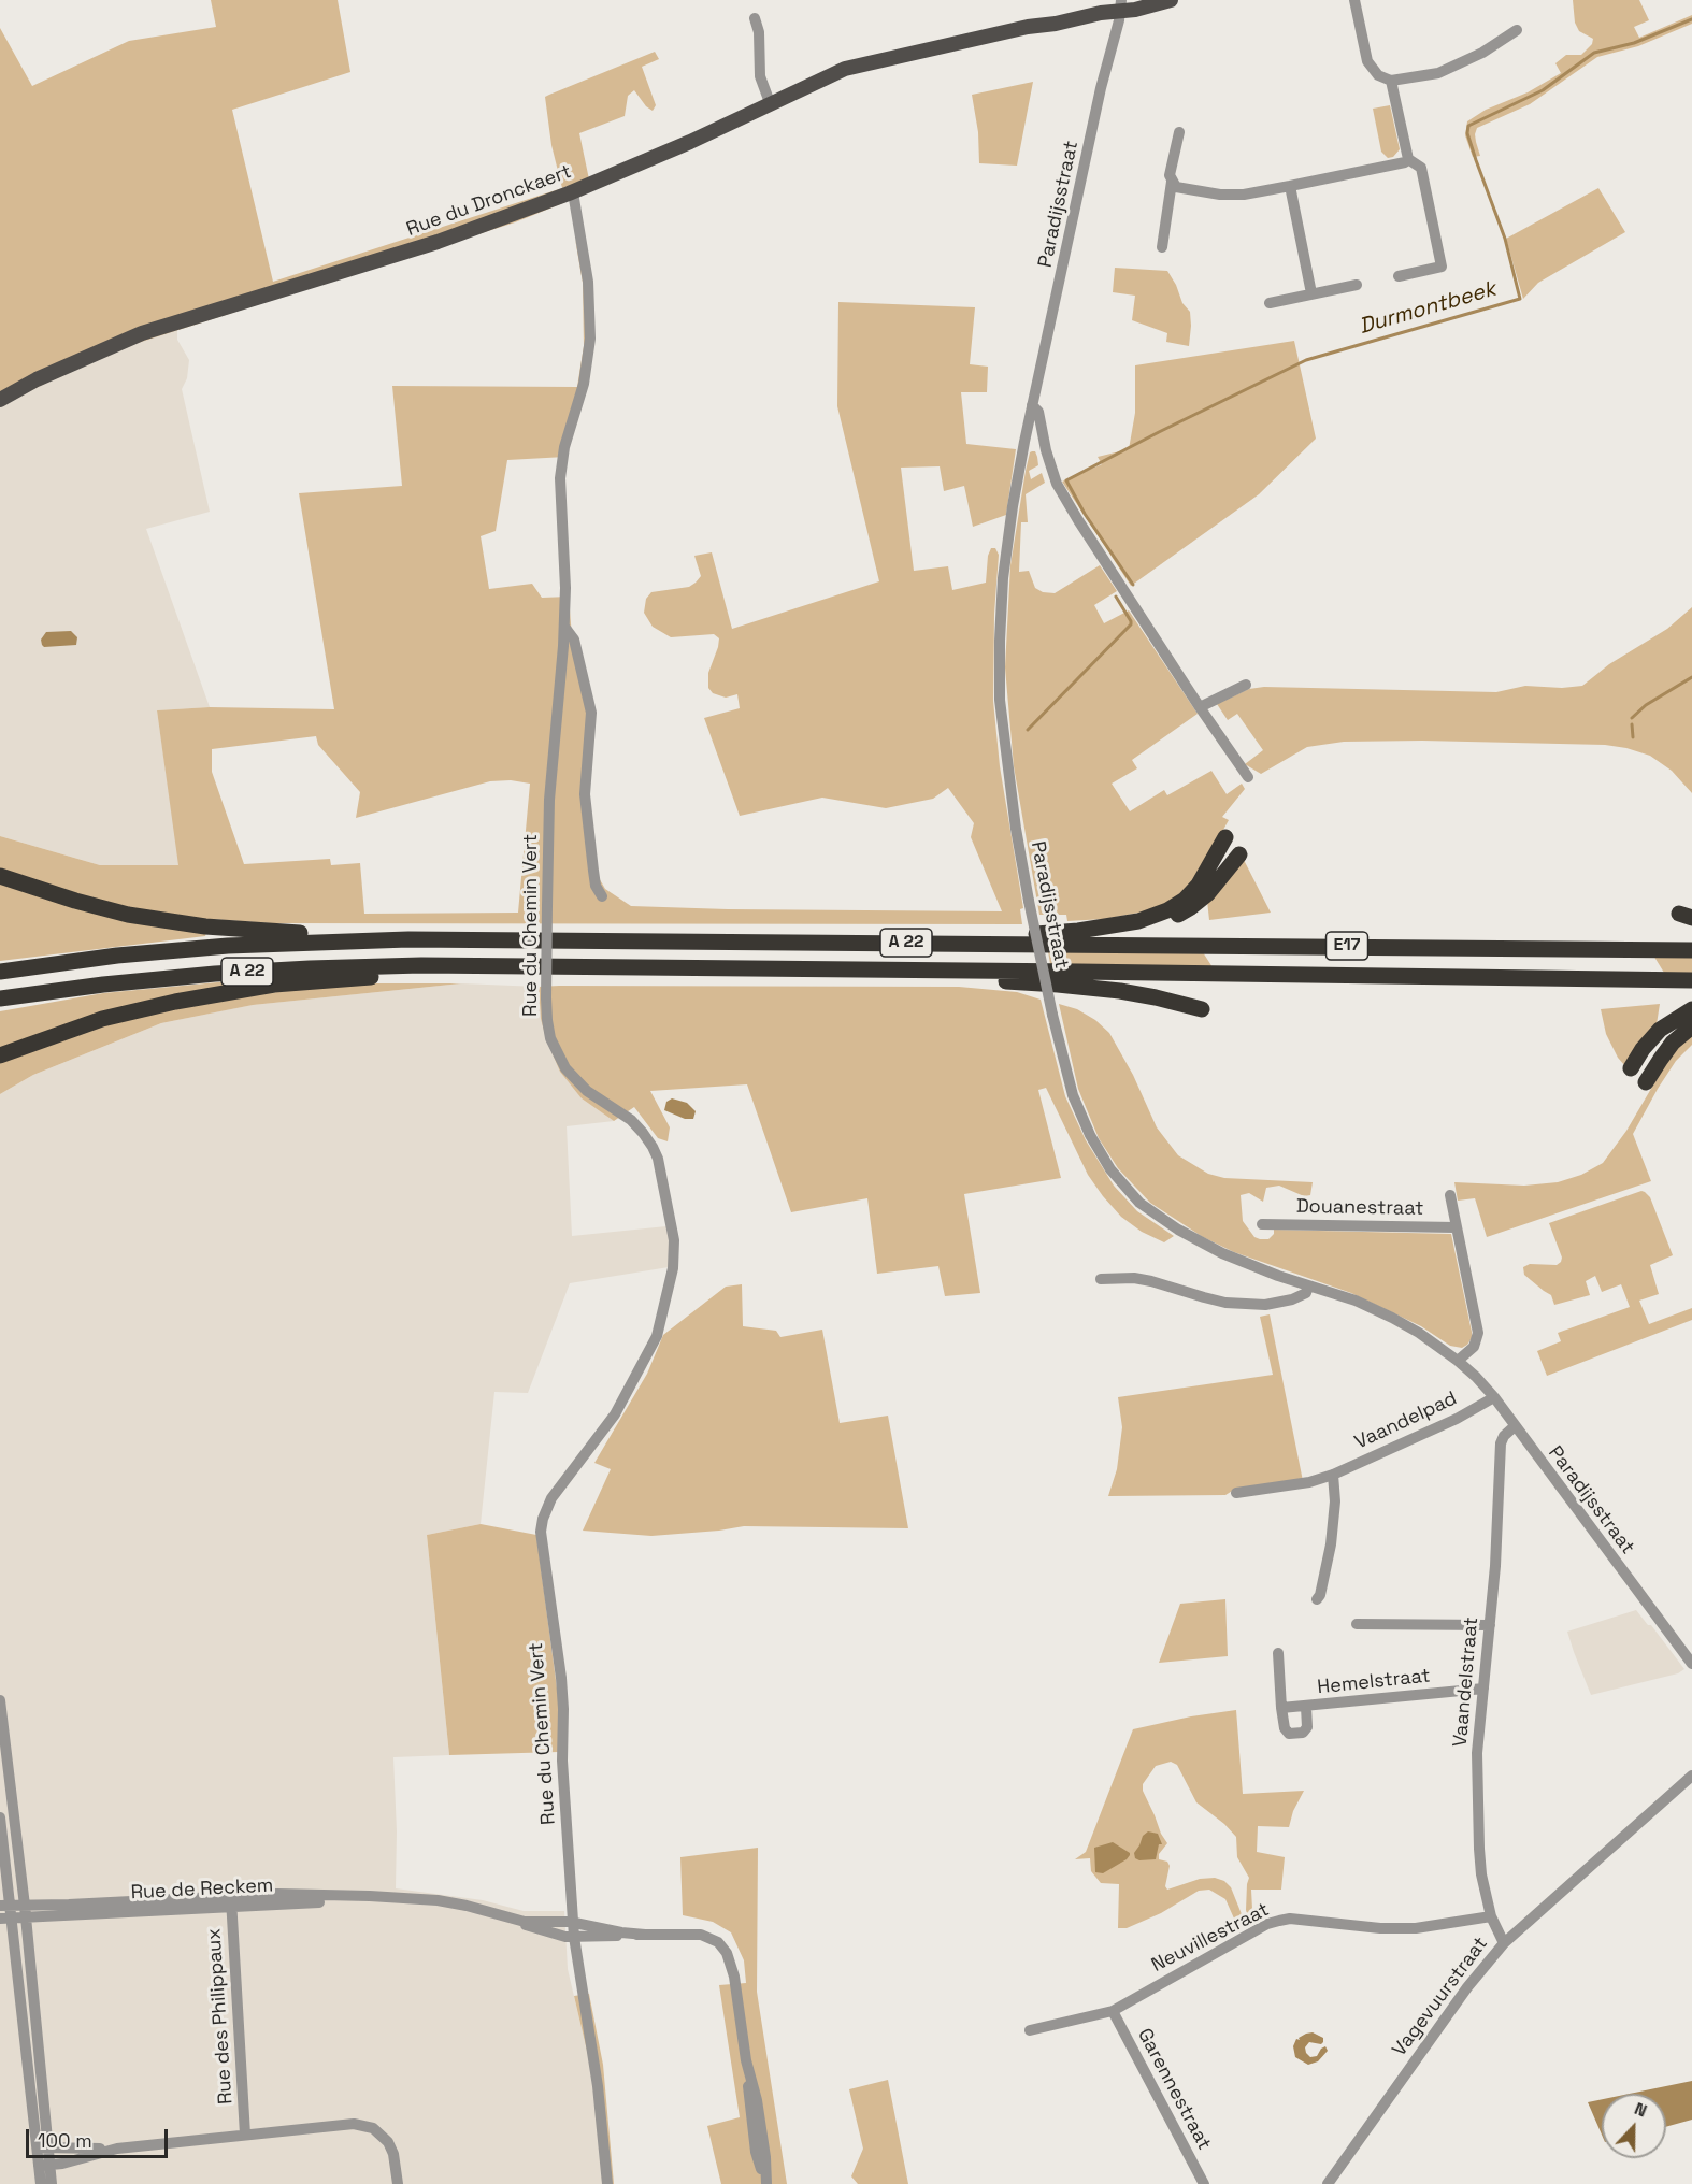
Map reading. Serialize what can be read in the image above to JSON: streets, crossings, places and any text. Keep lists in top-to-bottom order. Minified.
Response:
{"streets":{"highway":["A 22","E17"],"main road":["Rue du Dronckaert"],"street":["Paradijsstraat","Rue du Chemin Vert","Douanestraat","Vaandelpad","Hemelstraat","Vaandelstraat","Rue de Reckem","Neuvillestraat","Vagevuurstraat","Rue des Philippaux","Garennestraat"]},"crossings":[["Rue du Dronckaert","Paradijsstraat"],["Rue du Dronckaert","Rue du Chemin Vert"],["Paradijsstraat","Vaandelpad"],["Paradijsstraat","Vaandelstraat"],["Rue du Chemin Vert","Rue de Reckem"],["A 22","E17"],["Hemelstraat","Vaandelstraat"],["Vaandelstraat","Neuvillestraat"],["Vaandelstraat","Vagevuurstraat"],["Rue de Reckem","Rue des Philippaux"],["Neuvillestraat","Garennestraat"]],"water":["Durmontbeek"],"scale_bar":"100 m","north":"top"}
